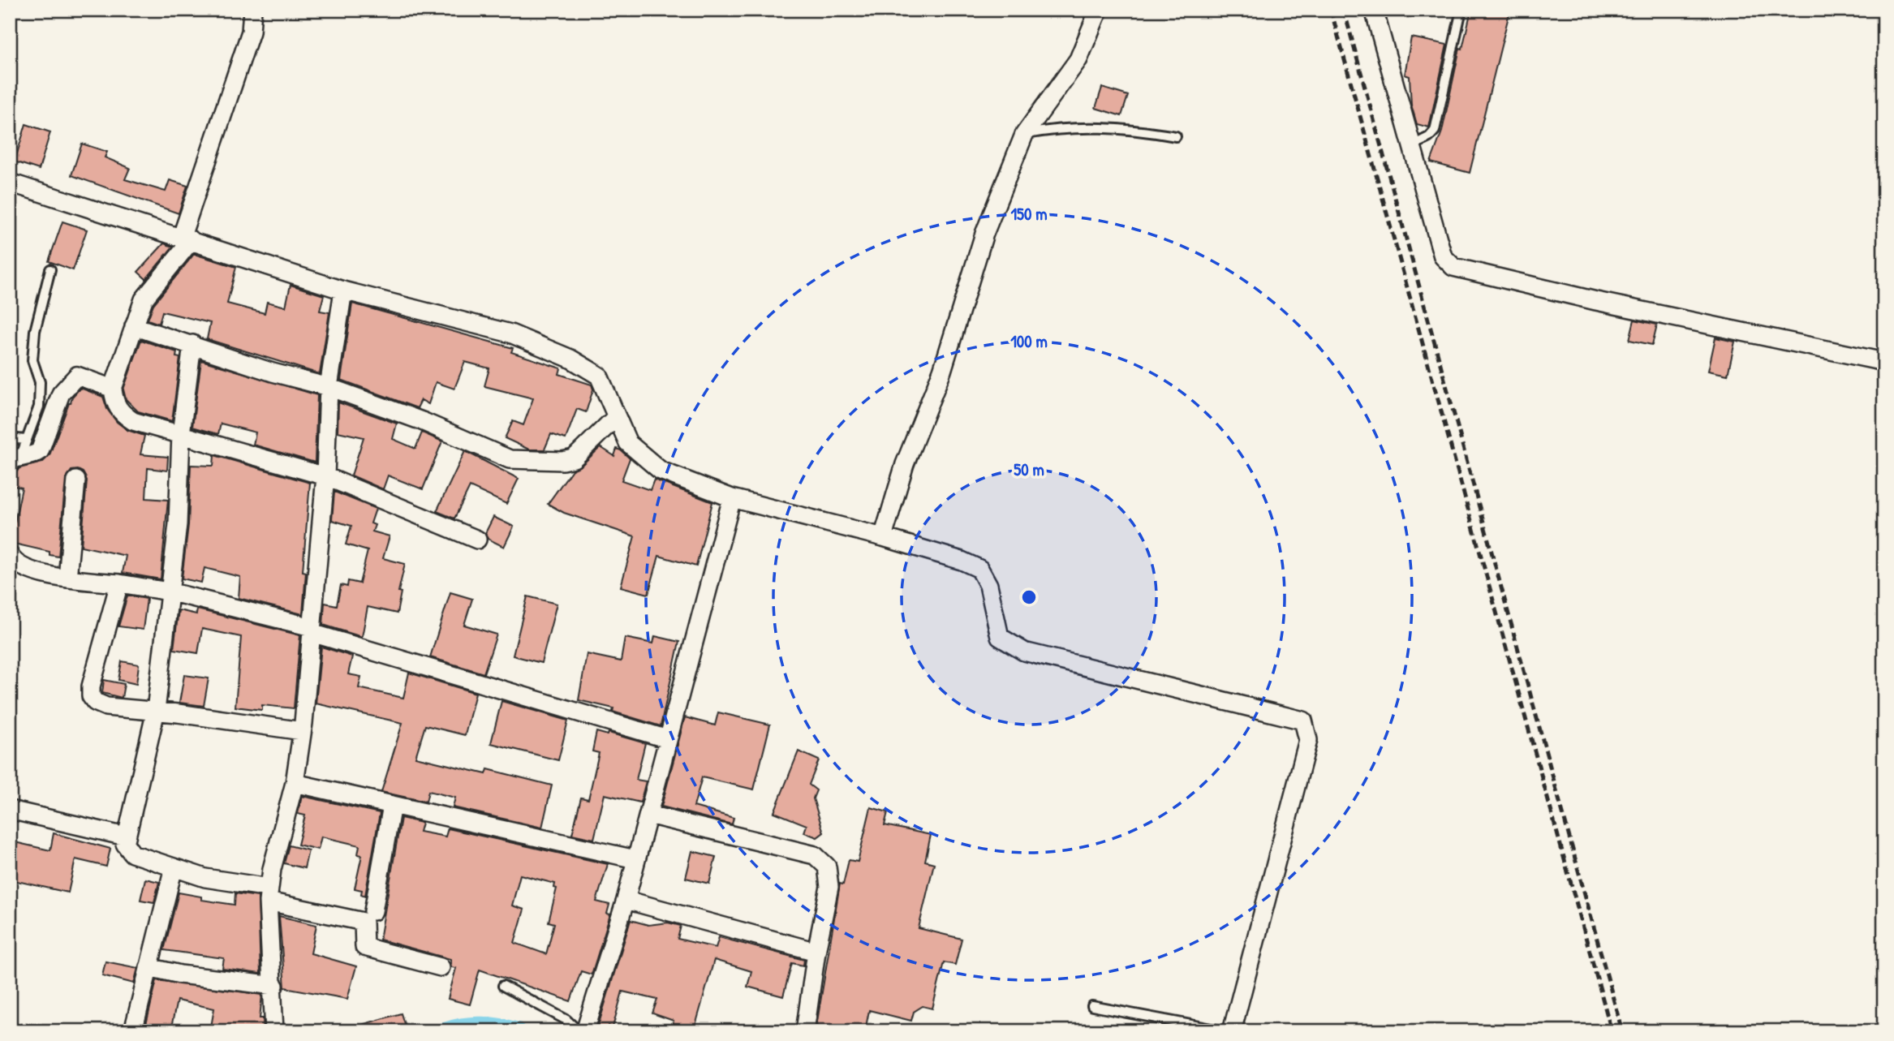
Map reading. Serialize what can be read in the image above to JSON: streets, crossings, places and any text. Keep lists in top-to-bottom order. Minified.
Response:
{"rings":["150 m","100 m","50 m"]}
